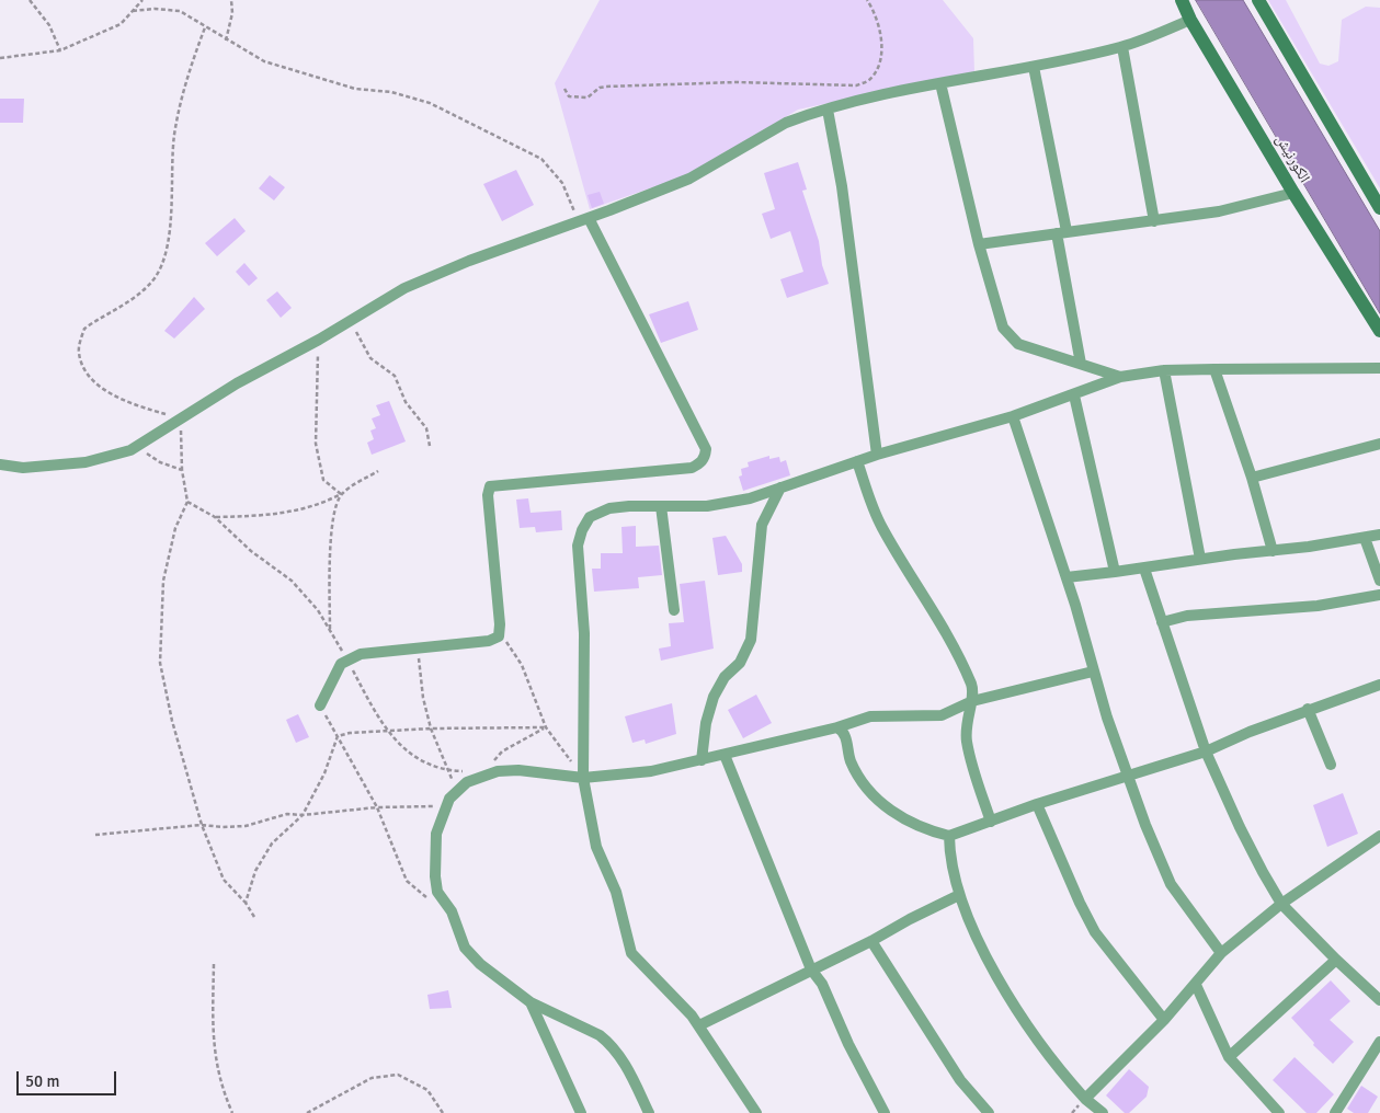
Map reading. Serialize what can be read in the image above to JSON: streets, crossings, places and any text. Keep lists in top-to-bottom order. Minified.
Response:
{"streets":{"main road":["الكورنيش"]},"scale_bar":"50 m"}
